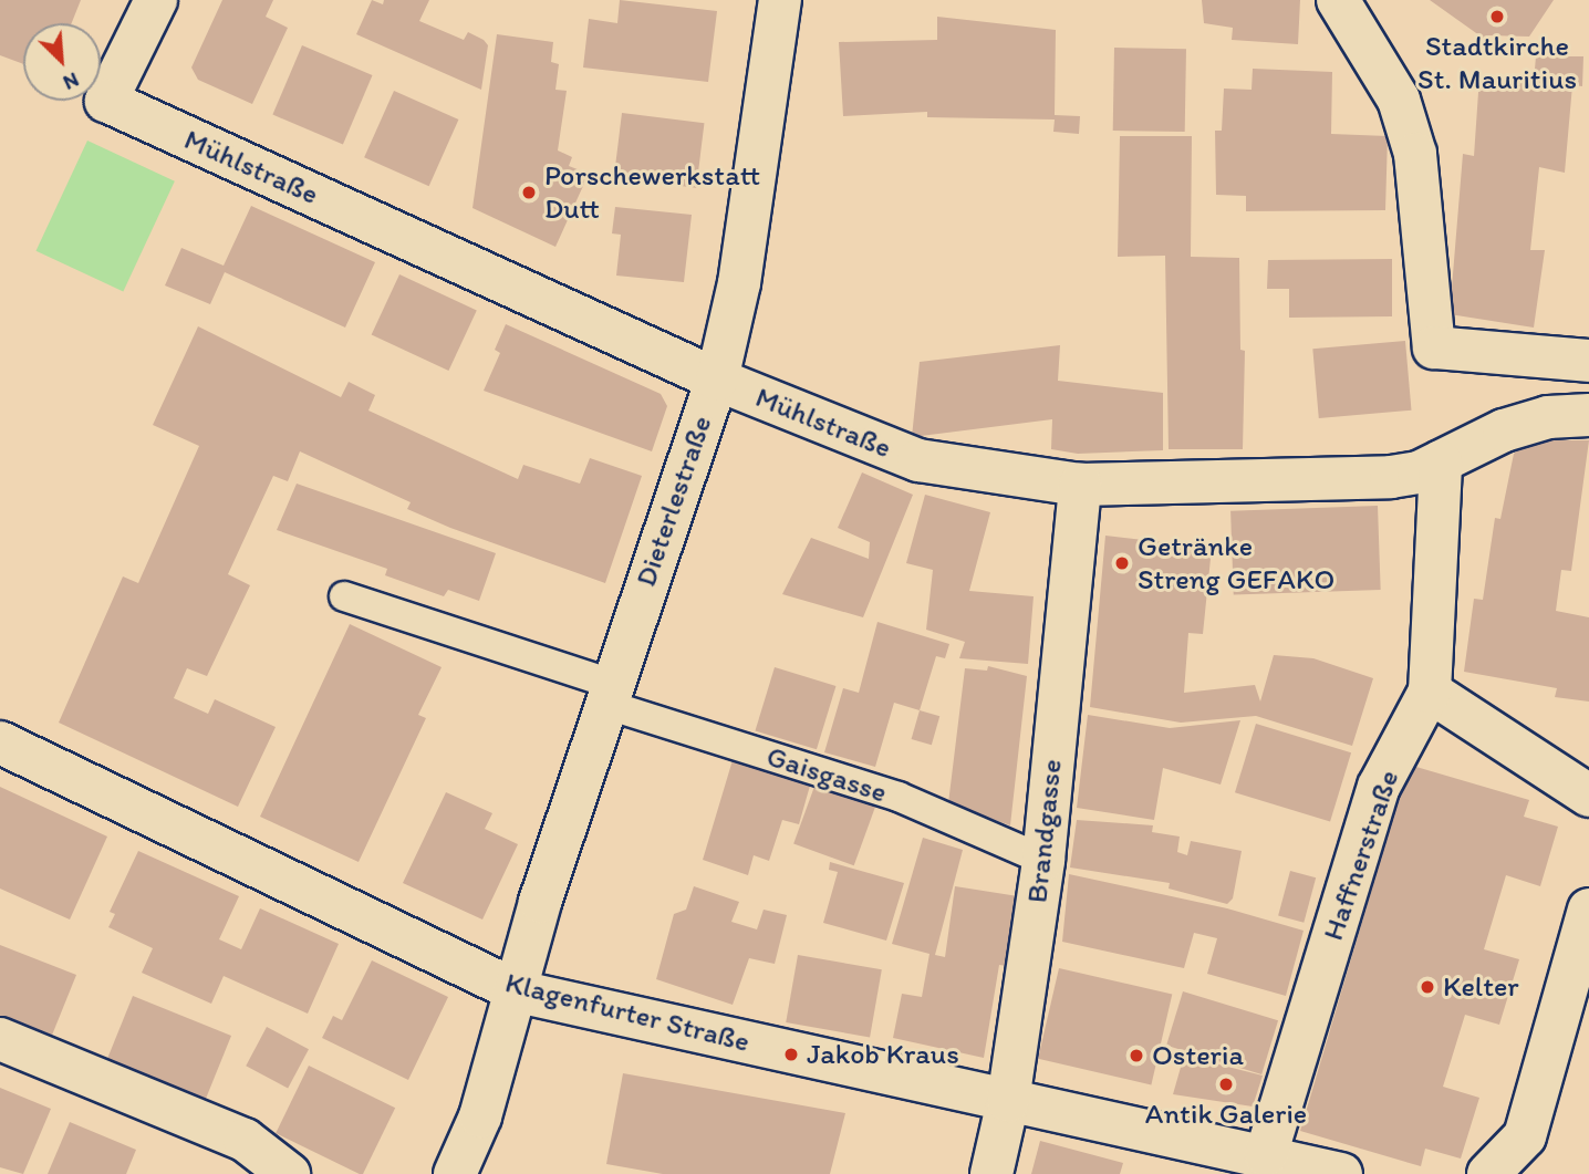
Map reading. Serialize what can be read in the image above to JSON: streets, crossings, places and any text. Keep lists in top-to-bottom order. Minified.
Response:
{"streets":{"street":["Mühlstraße","Dieterlestraße","Brandgasse","Haffnerstraße","Klagenfurter Straße"],"lane":["Gaisgasse"]},"crossings":[["Mühlstraße","Dieterlestraße"],["Mühlstraße","Brandgasse"],["Mühlstraße","Haffnerstraße"],["Dieterlestraße","Gaisgasse"],["Dieterlestraße","Klagenfurter Straße"],["Gaisgasse","Brandgasse"],["Brandgasse","Klagenfurter Straße"],["Haffnerstraße","Klagenfurter Straße"]],"places":["Stadtkirche St. Mauritius","Porschewerkstatt Dutt","Getränke Streng GEFAKO","Kelter","Jakob Kraus","Osteria","Antik Galerie"],"north":"bottom right"}
